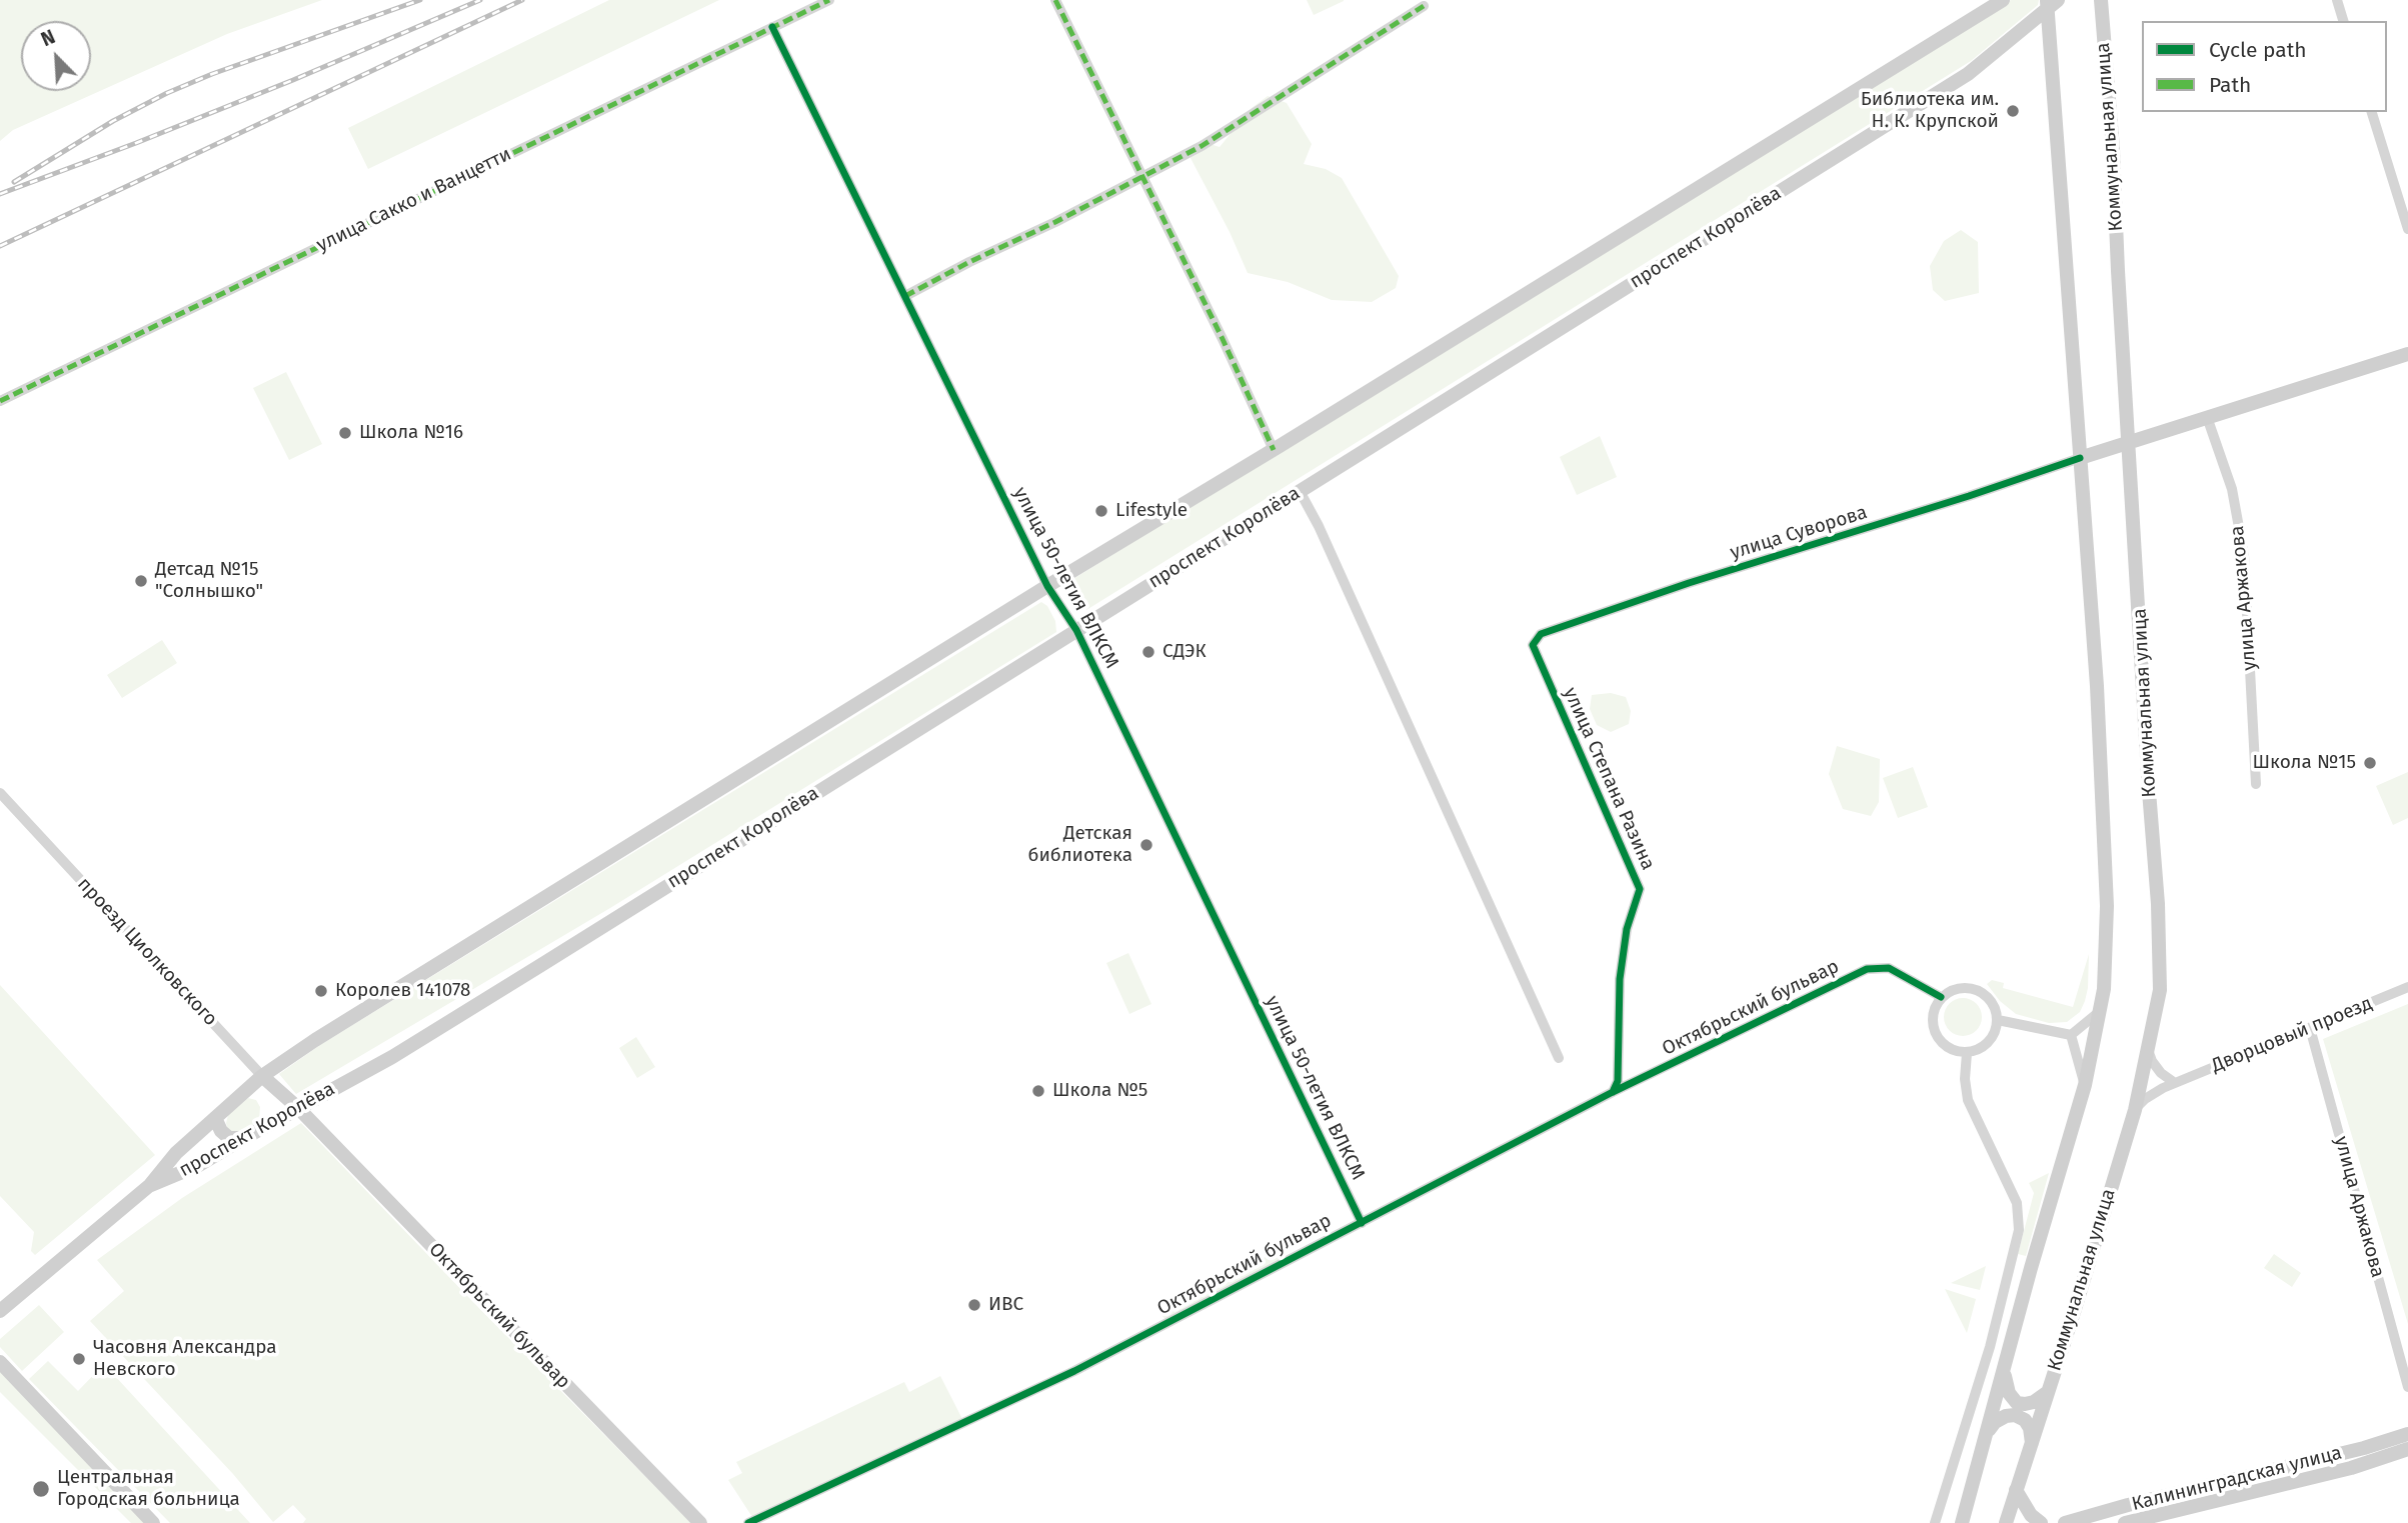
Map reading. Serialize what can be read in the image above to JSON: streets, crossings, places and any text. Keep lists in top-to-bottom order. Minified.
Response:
{"streets":{"main road":["Коммунальная улица","проспект Королёва","проезд Циолковского","Октябрьский бульвар","Калининградская улица"],"street":["улица Сакко и Ванцетти","улица Суворова","улица 50-летия ВЛКСМ","улица Аржакова","улица Степана Разина","Дворцовый проезд"]},"crossings":[["Коммунальная улица","Дворцовый проезд"],["улица Сакко и Ванцетти","улица 50-летия ВЛКСМ"],["проспект Королёва","улица 50-летия ВЛКСМ"],["проспект Королёва","проезд Циолковского"],["проспект Королёва","Октябрьский бульвар"],["улица Суворова","улица Степана Разина"],["улица 50-летия ВЛКСМ","Октябрьский бульвар"],["улица Аржакова","Дворцовый проезд"],["улица Степана Разина","Октябрьский бульвар"],["проезд Циолковского","Октябрьский бульвар"]],"places":["Библиотека им. Н. К. Крупской","Школа №16","Lifestyle","Детсад №15 \"Солнышко\"","СДЭК","Школа №15","Детская библиотека","Королев 141078","Школа №5","ИВС","Часовня Александра Невского","Центральная Городская больница"],"legend":["Cycle path","Path"],"north":"top left"}
